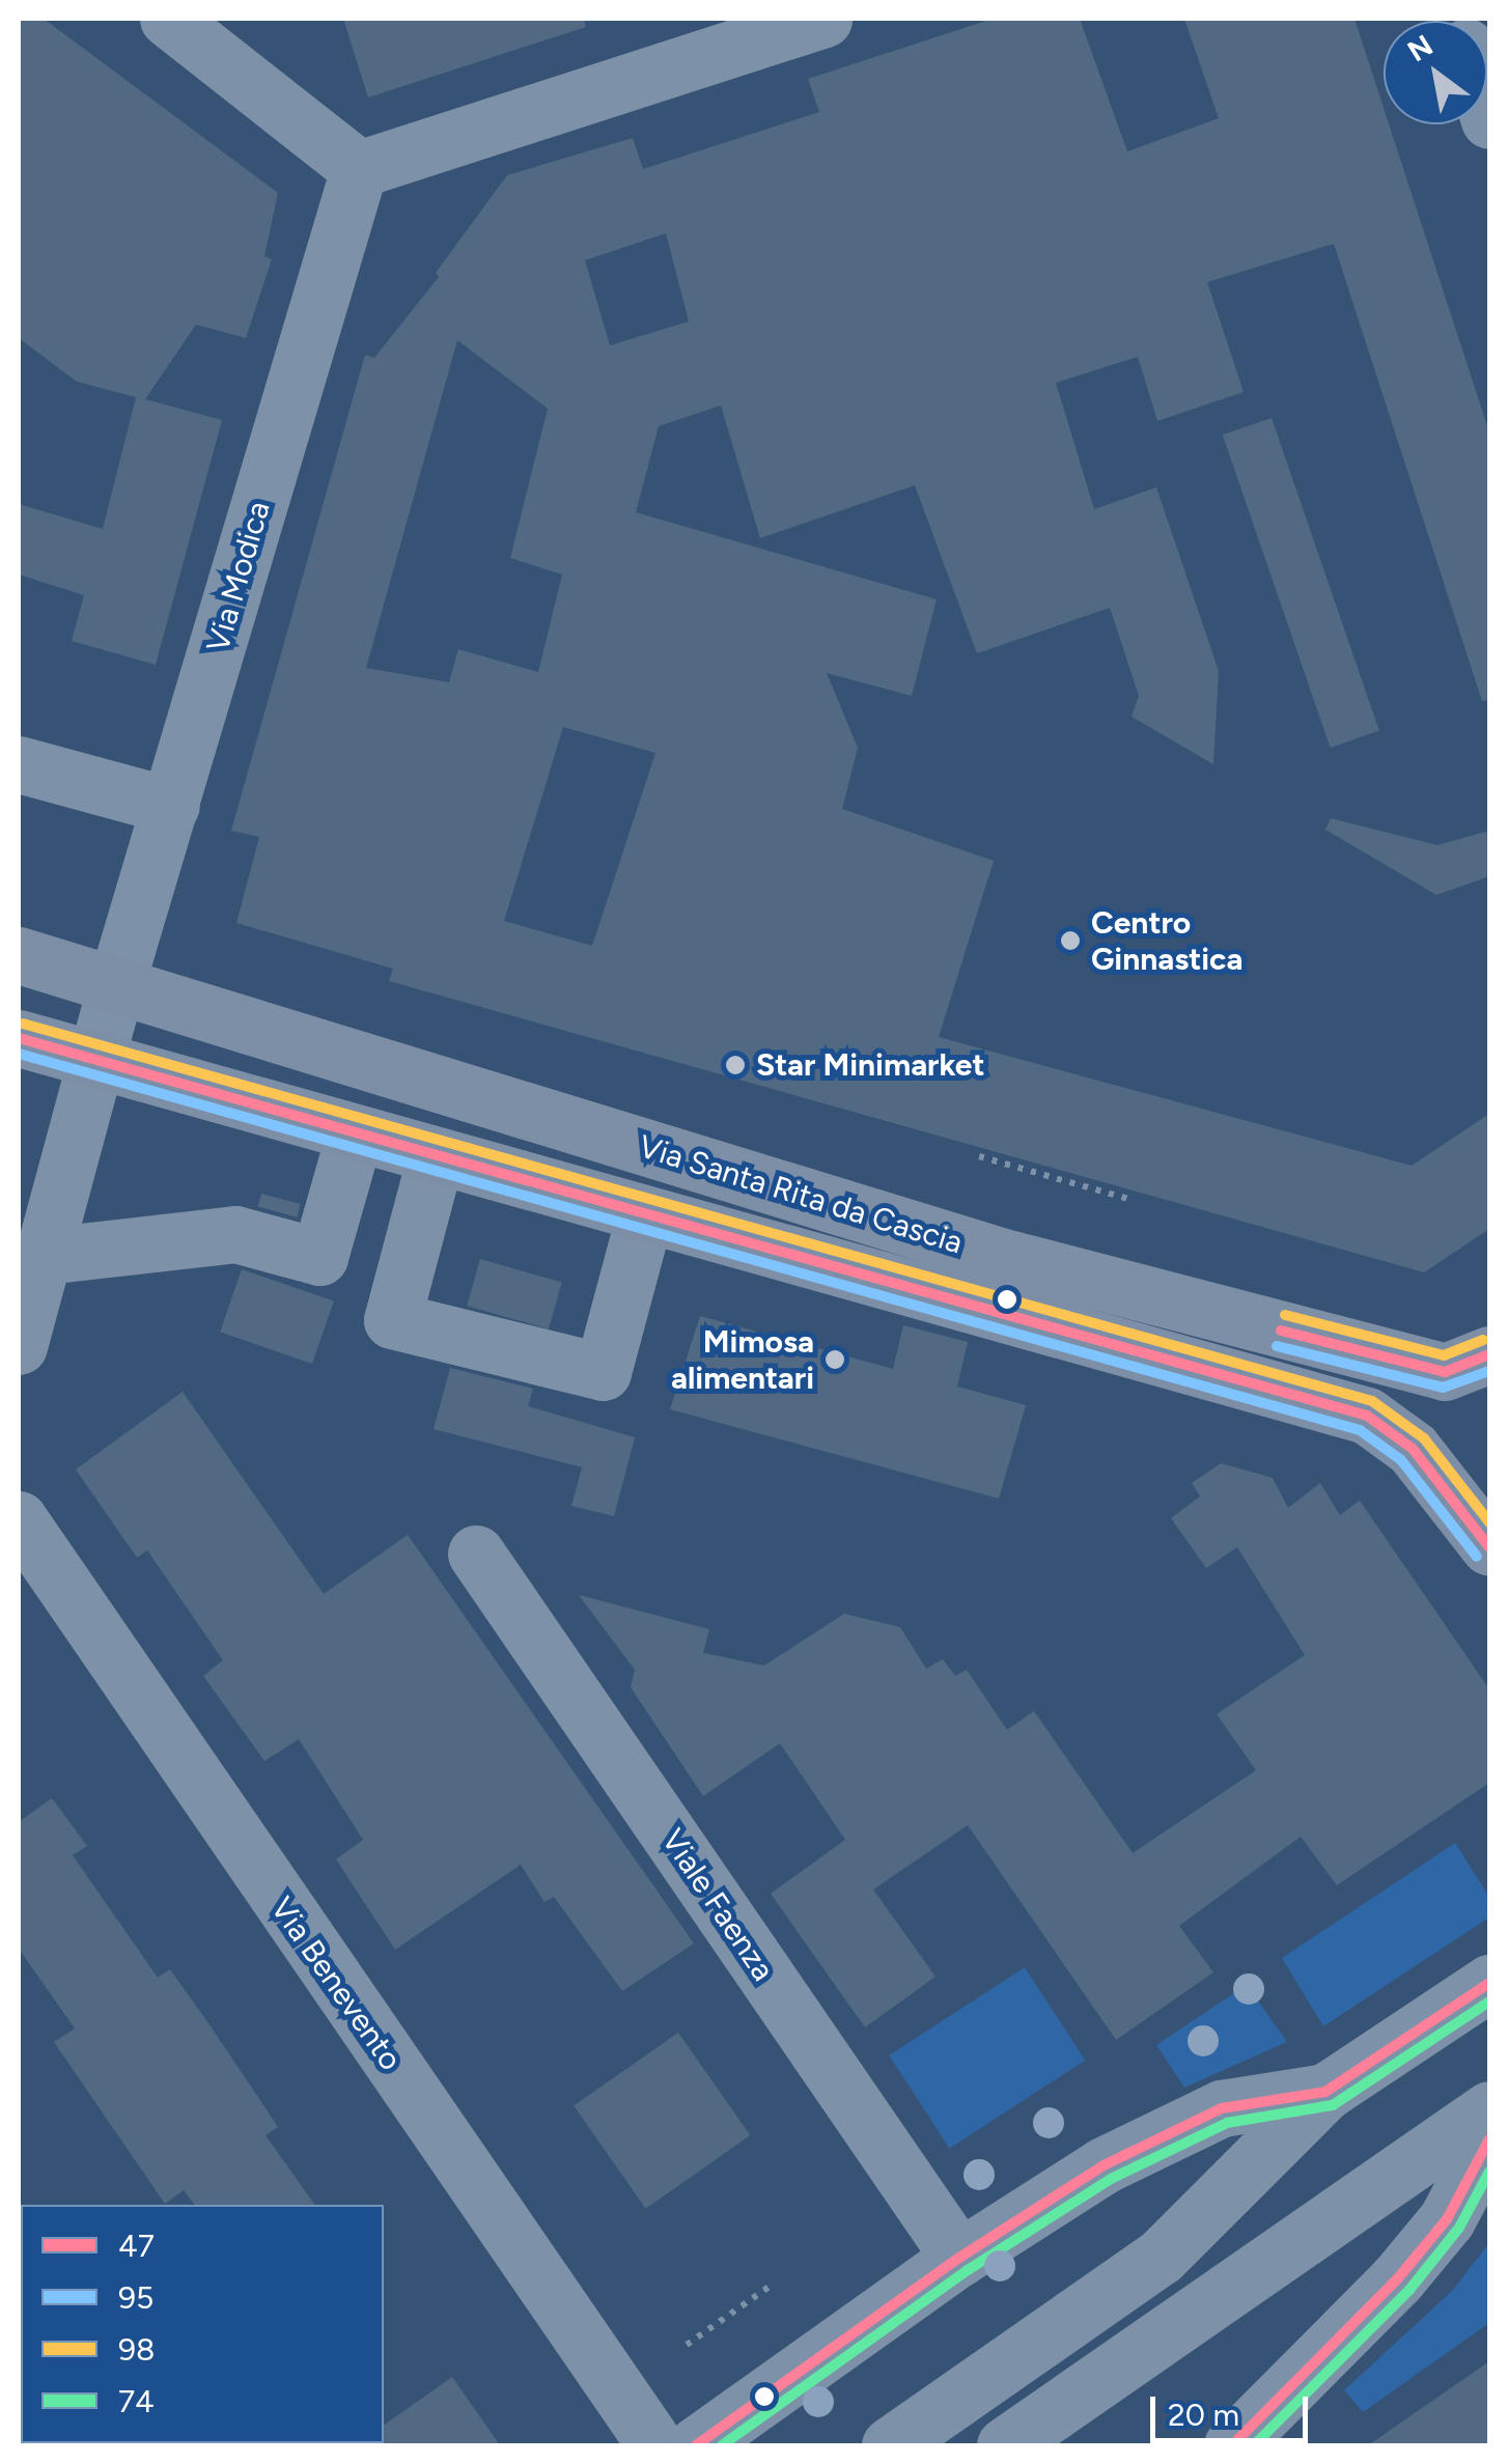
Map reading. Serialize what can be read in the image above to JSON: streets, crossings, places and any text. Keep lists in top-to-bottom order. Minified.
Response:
{"streets":{"main road":["Via Santa Rita da Cascia"],"street":["Via Modica","Viale Faenza","Via Benevento"]},"crossings":[["Via Modica","Via Santa Rita da Cascia"]],"places":["Centro Ginnastica","Star Minimarket","Mimosa alimentari"],"lines":["transit line 98","transit line 47","transit line 95","transit line 74"],"legend":["47","95","98","74"],"scale_bar":"20 m","north":"top left"}
